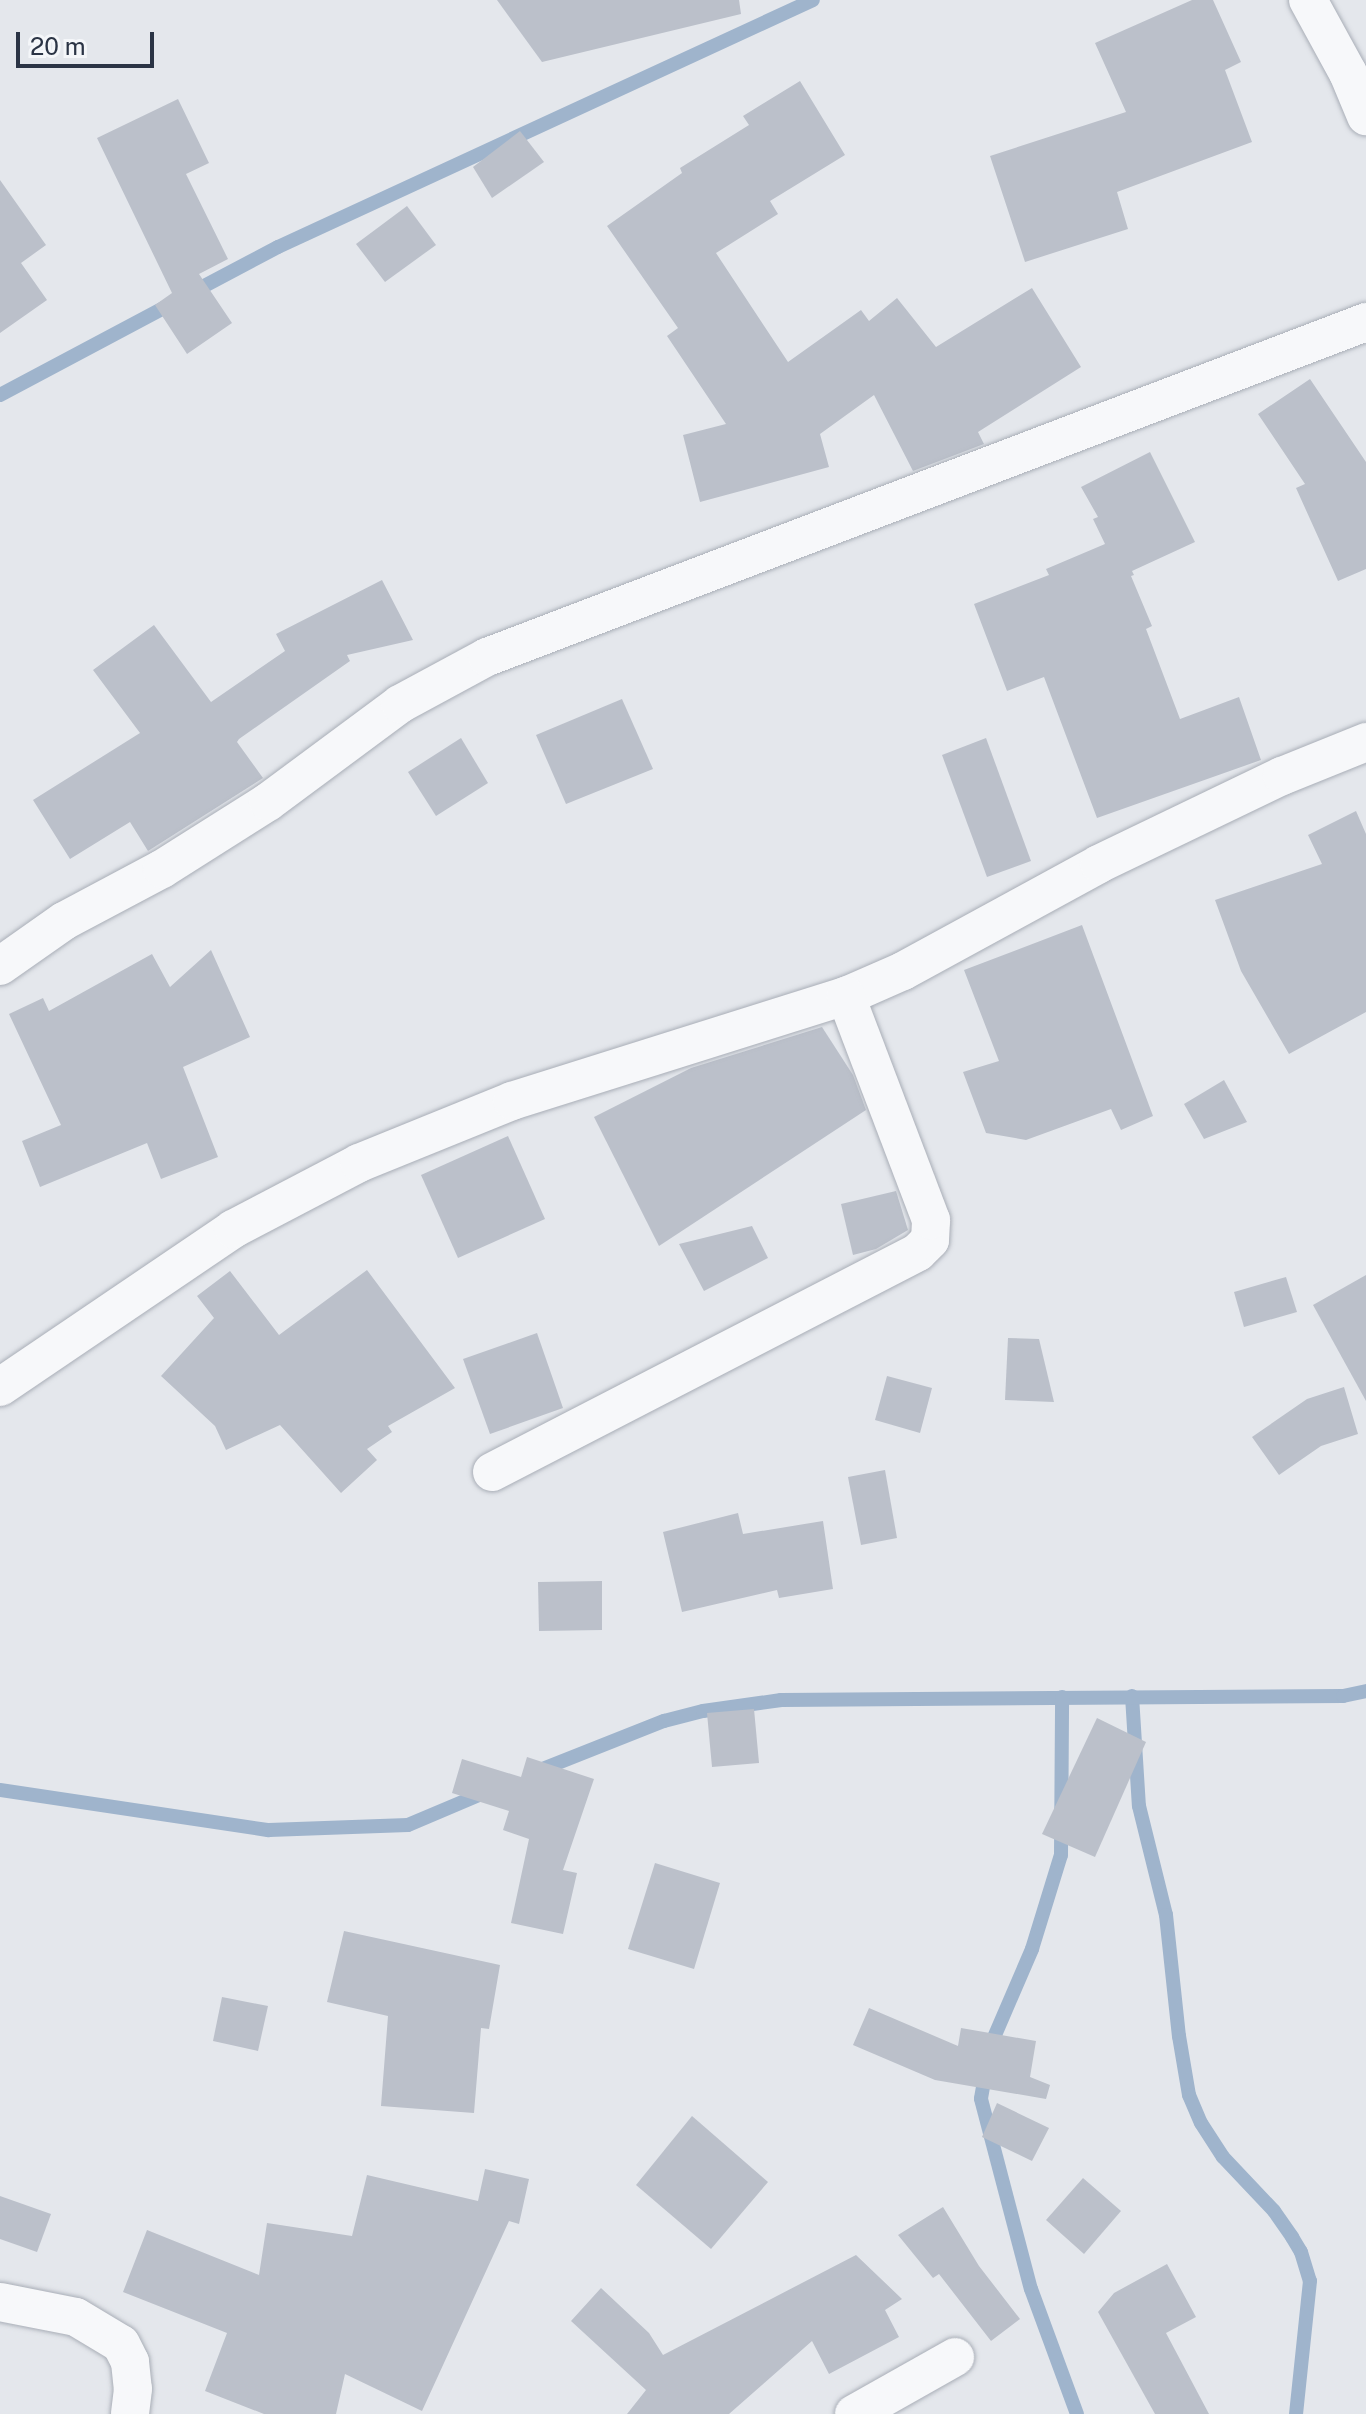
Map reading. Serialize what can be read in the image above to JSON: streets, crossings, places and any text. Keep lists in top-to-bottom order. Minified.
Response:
{"scale_bar":"20 m"}
